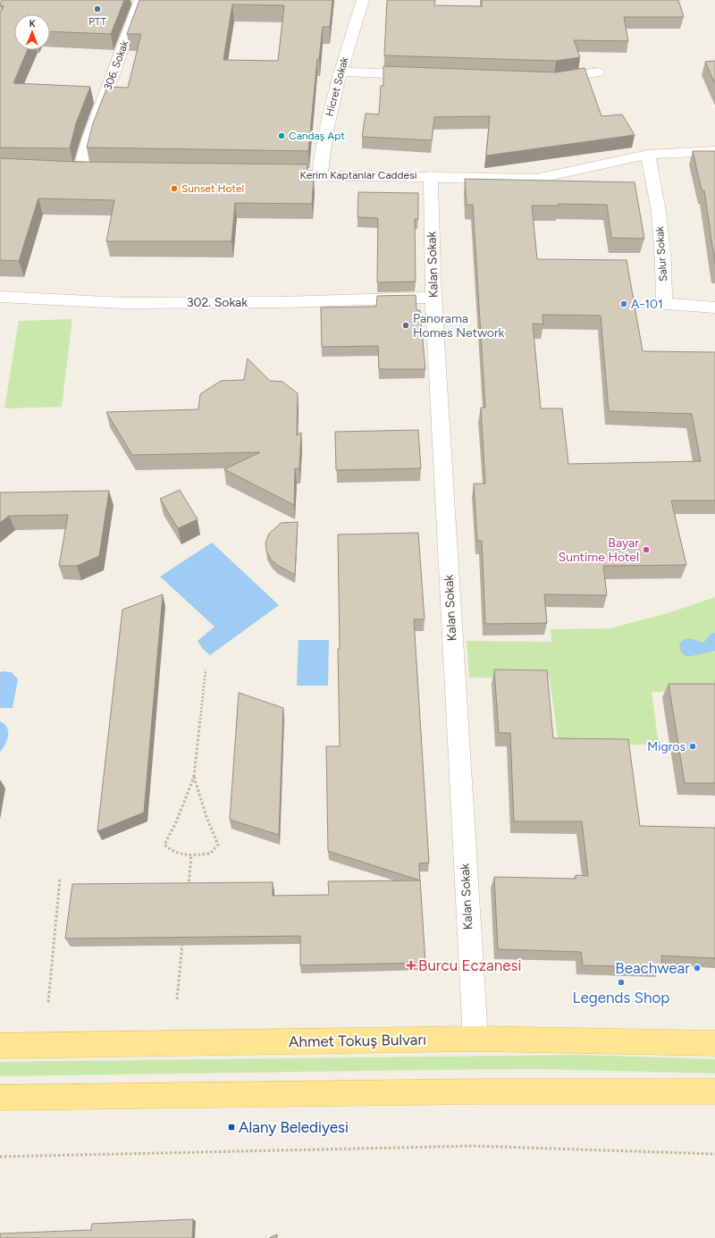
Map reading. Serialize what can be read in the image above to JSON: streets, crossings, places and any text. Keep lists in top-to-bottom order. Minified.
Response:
{"streets":{"main road":["Ahmet Tokuş Bulvarı"],"street":["306. Sokak","Hicret Sokak","Kerim Kaptanlar Caddesi","Salur Sokak","Kalan Sokak","302. Sokak"]},"crossings":[["Hicret Sokak","Kerim Kaptanlar Caddesi"],["Kerim Kaptanlar Caddesi","Salur Sokak"],["Kerim Kaptanlar Caddesi","Kalan Sokak"],["Kalan Sokak","302. Sokak"],["Kalan Sokak","Ahmet Tokuş Bulvarı"]],"places":{"other":["PTT","Candaş Apt","Sunset Hotel","A-101","Panorama Homes Network","Bayar Suntime Hotel","Migros","Beachwear","Legends Shop"],"health":["Burcu Eczanesi"],"transit":["Alany Belediyesi"]},"north":"top"}
